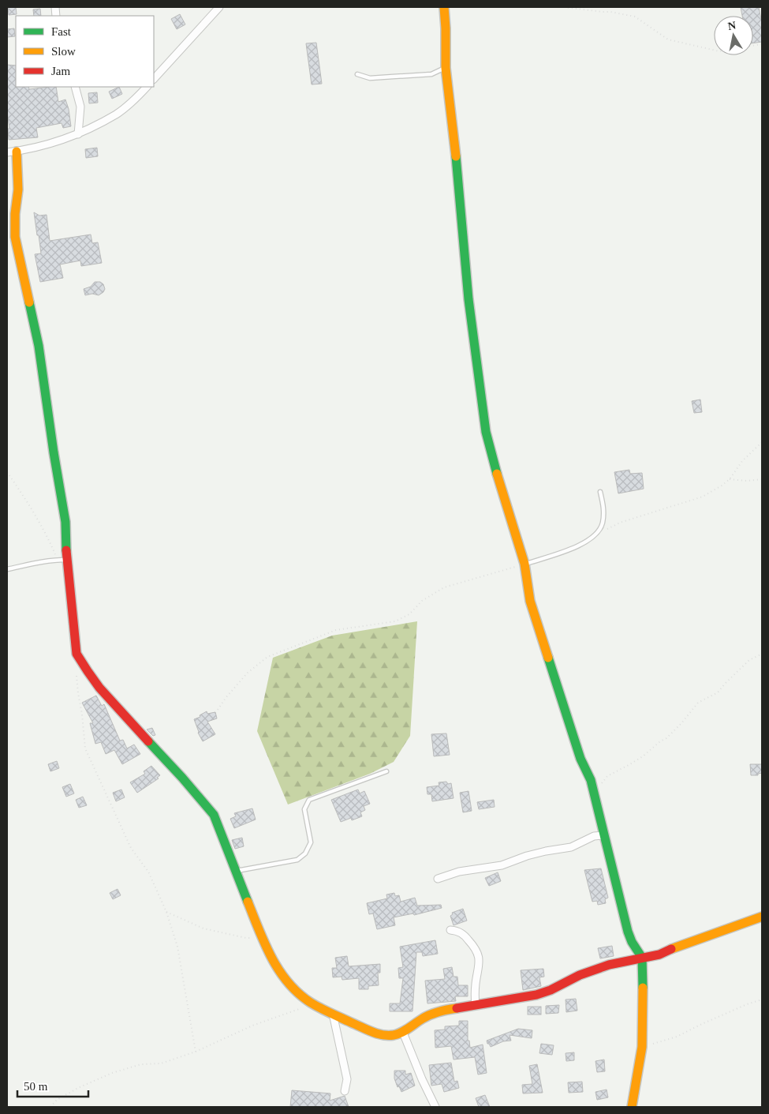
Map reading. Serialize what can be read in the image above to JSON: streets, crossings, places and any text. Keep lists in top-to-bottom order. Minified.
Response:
{"legend":["Fast","Slow","Jam"],"scale_bar":"50 m","north":"top"}
